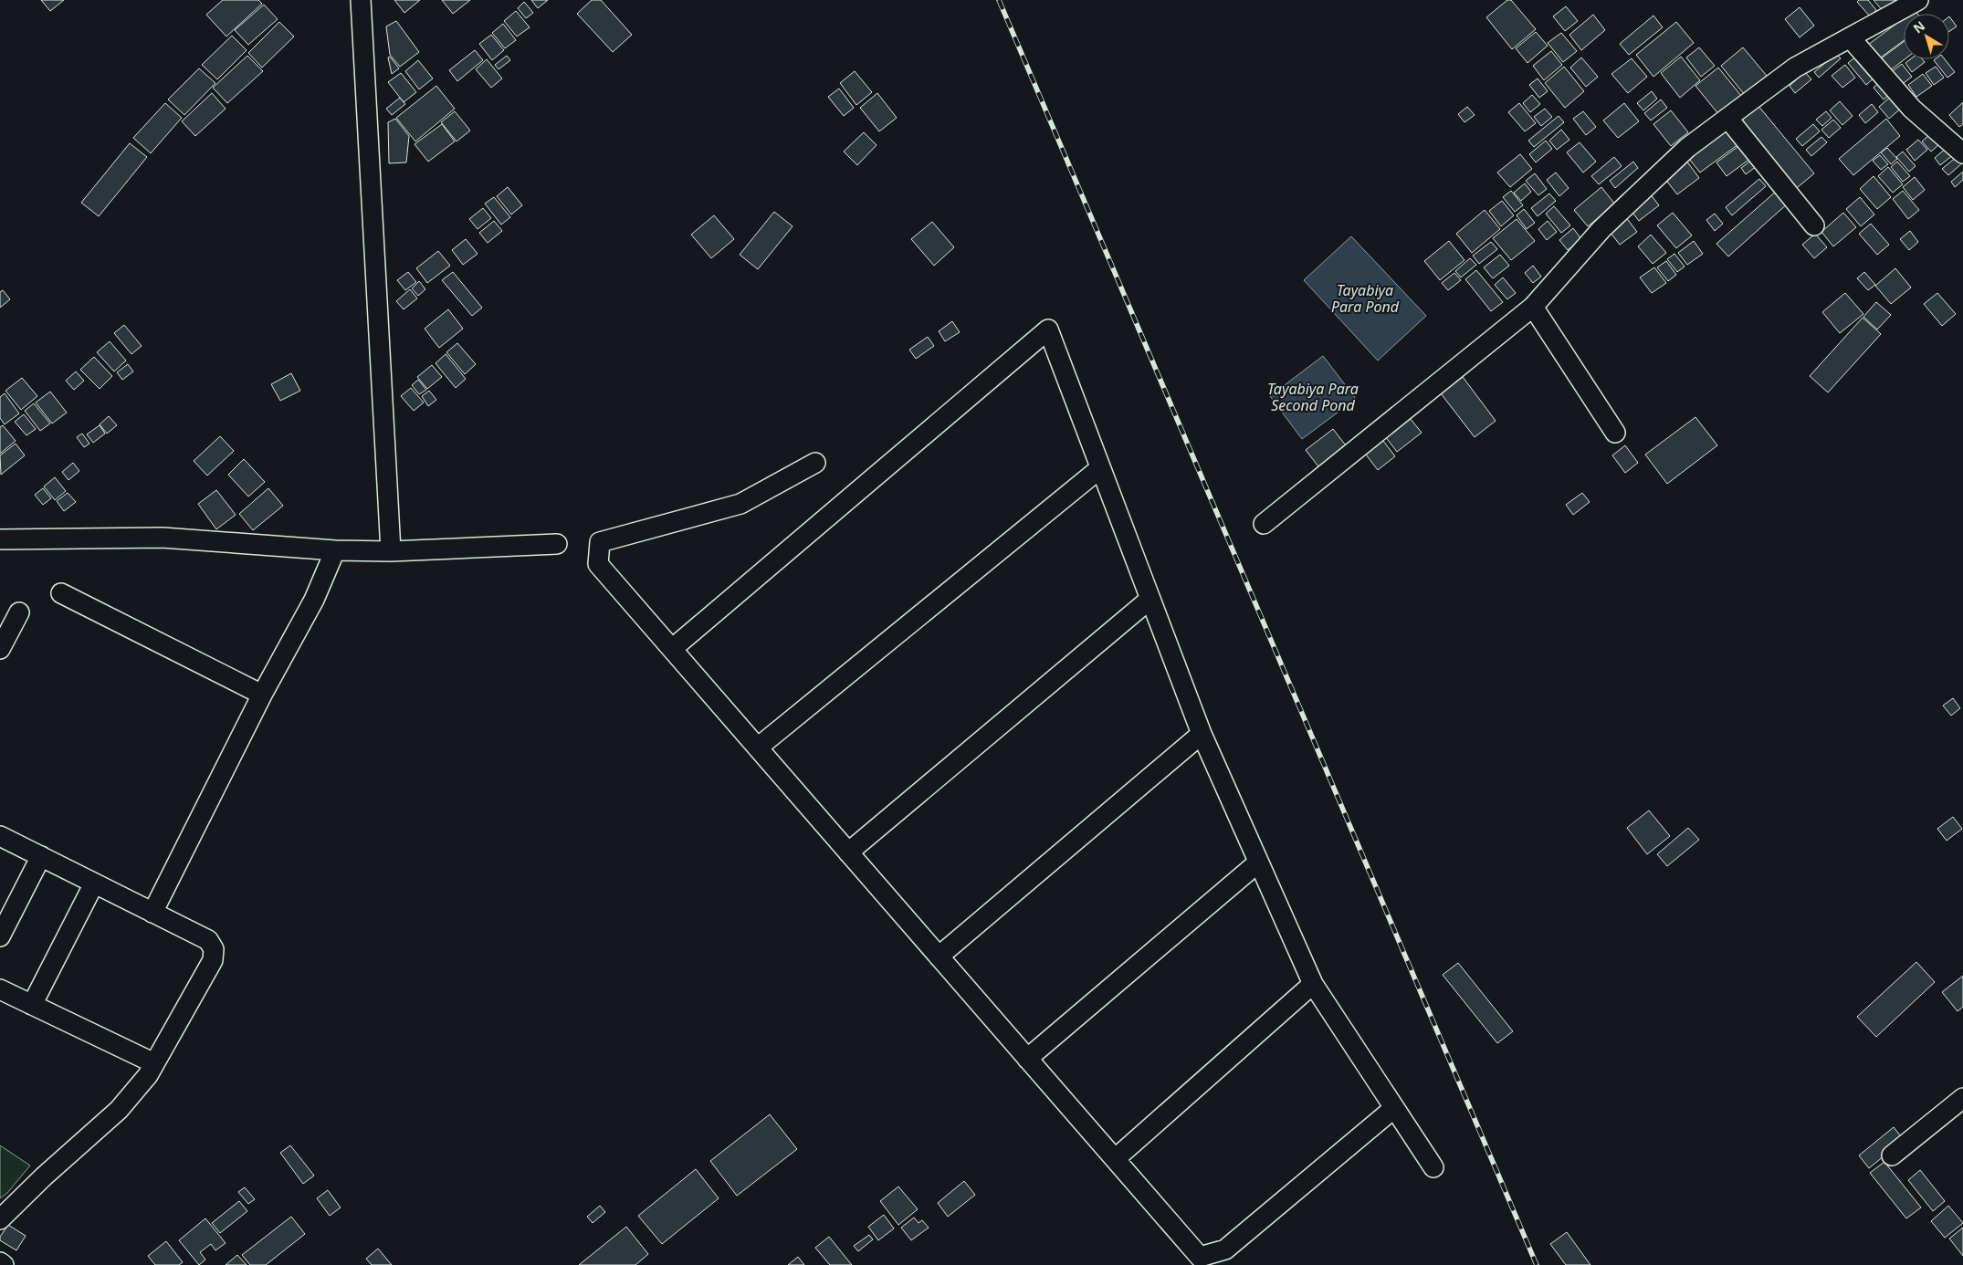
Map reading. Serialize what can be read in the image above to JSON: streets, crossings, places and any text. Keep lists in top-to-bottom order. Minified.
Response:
{"water":["Tayabiya Para Pond","Tayabiya Para Second Pond"],"north":"top left"}
